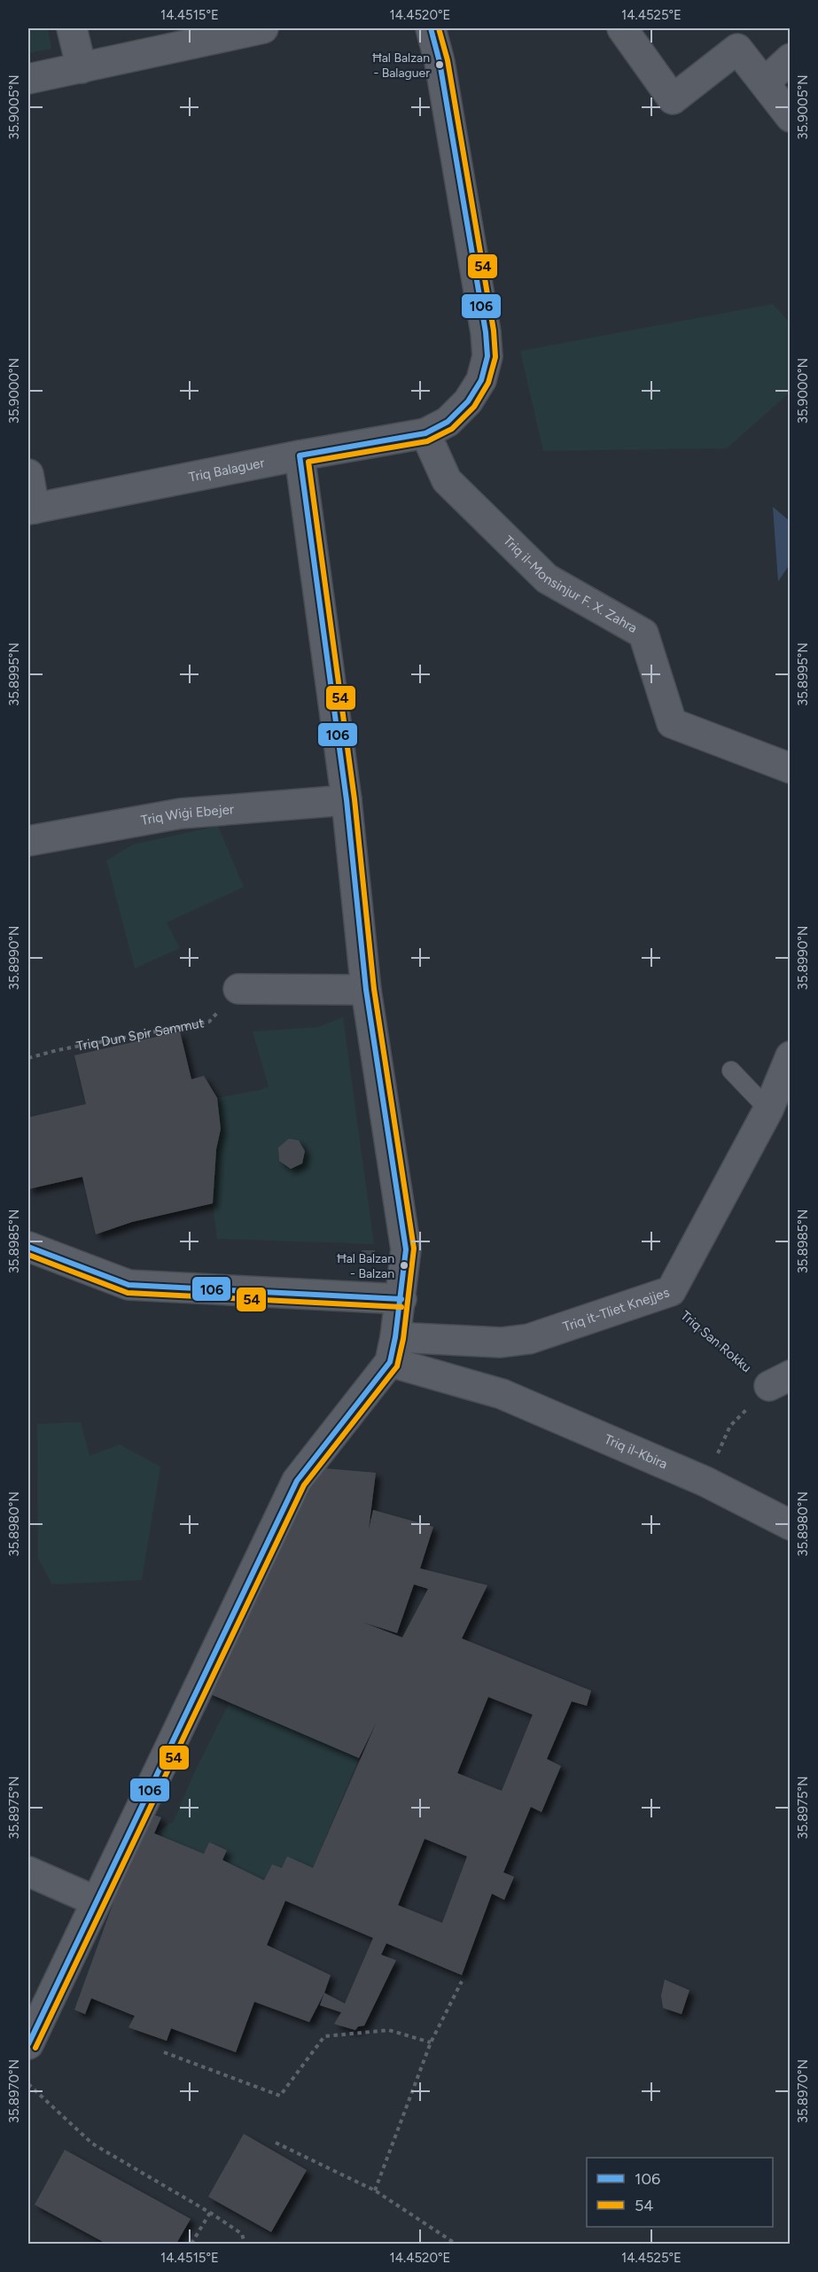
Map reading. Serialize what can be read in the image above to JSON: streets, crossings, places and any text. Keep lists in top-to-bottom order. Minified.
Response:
{"streets":{"street":["Triq Balaguer","Triq il-Monsinjur F. X. Zahra","Triq Wiġi Ebejer","Triq it-Tliet Knejjes","Triq il-Kbira"],"path":["Triq Dun Spir Sammut","Triq San Rokku"]},"crossings":[["Triq Balaguer","Triq il-Monsinjur F. X. Zahra"],["Triq it-Tliet Knejjes","Triq San Rokku"],["Triq it-Tliet Knejjes","Triq il-Kbira"],["Triq San Rokku","Triq il-Kbira"]],"places":["Ħal Balzan - Balaguer","Ħal Balzan - Balzan"],"lines":["transit line 106","transit line 54"],"legend":["106","54"],"coordinates":["14.4515°E","14.4520°E","14.4525°E","35.9005°N","35.9000°N","35.8995°N","35.8990°N","35.8985°N","35.8980°N","35.8975°N","35.8970°N"]}
